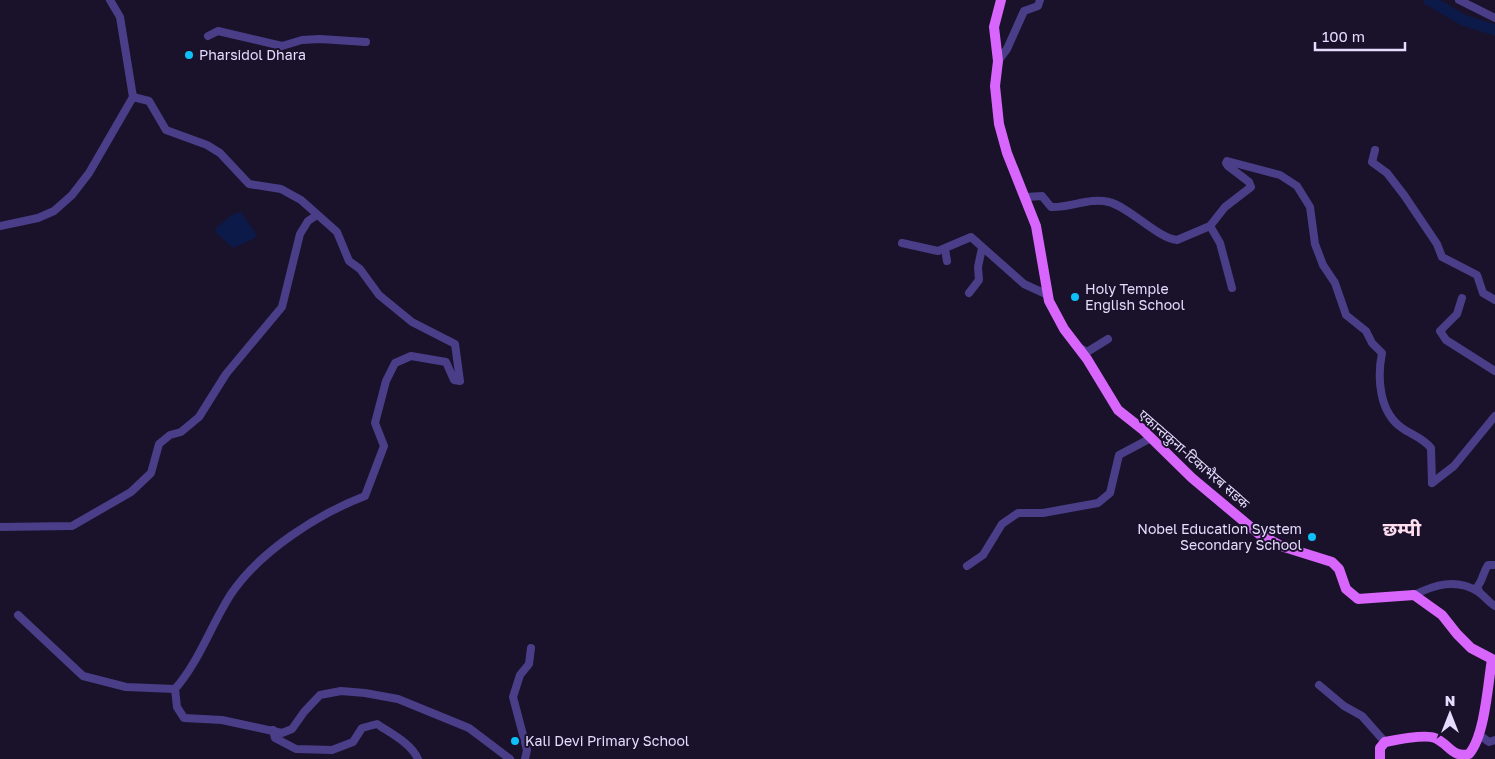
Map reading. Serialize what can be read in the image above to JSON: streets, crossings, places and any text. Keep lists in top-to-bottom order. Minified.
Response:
{"streets":{"main road":["एकान्तकुना-टिकाभैरब सडक"]},"districts":["छम्पी"],"places":["Pharsidol Dhara","Holy Temple English School","Nobel Education System Secondary School","Kali Devi Primary School"],"scale_bar":"100 m","north":"top"}
